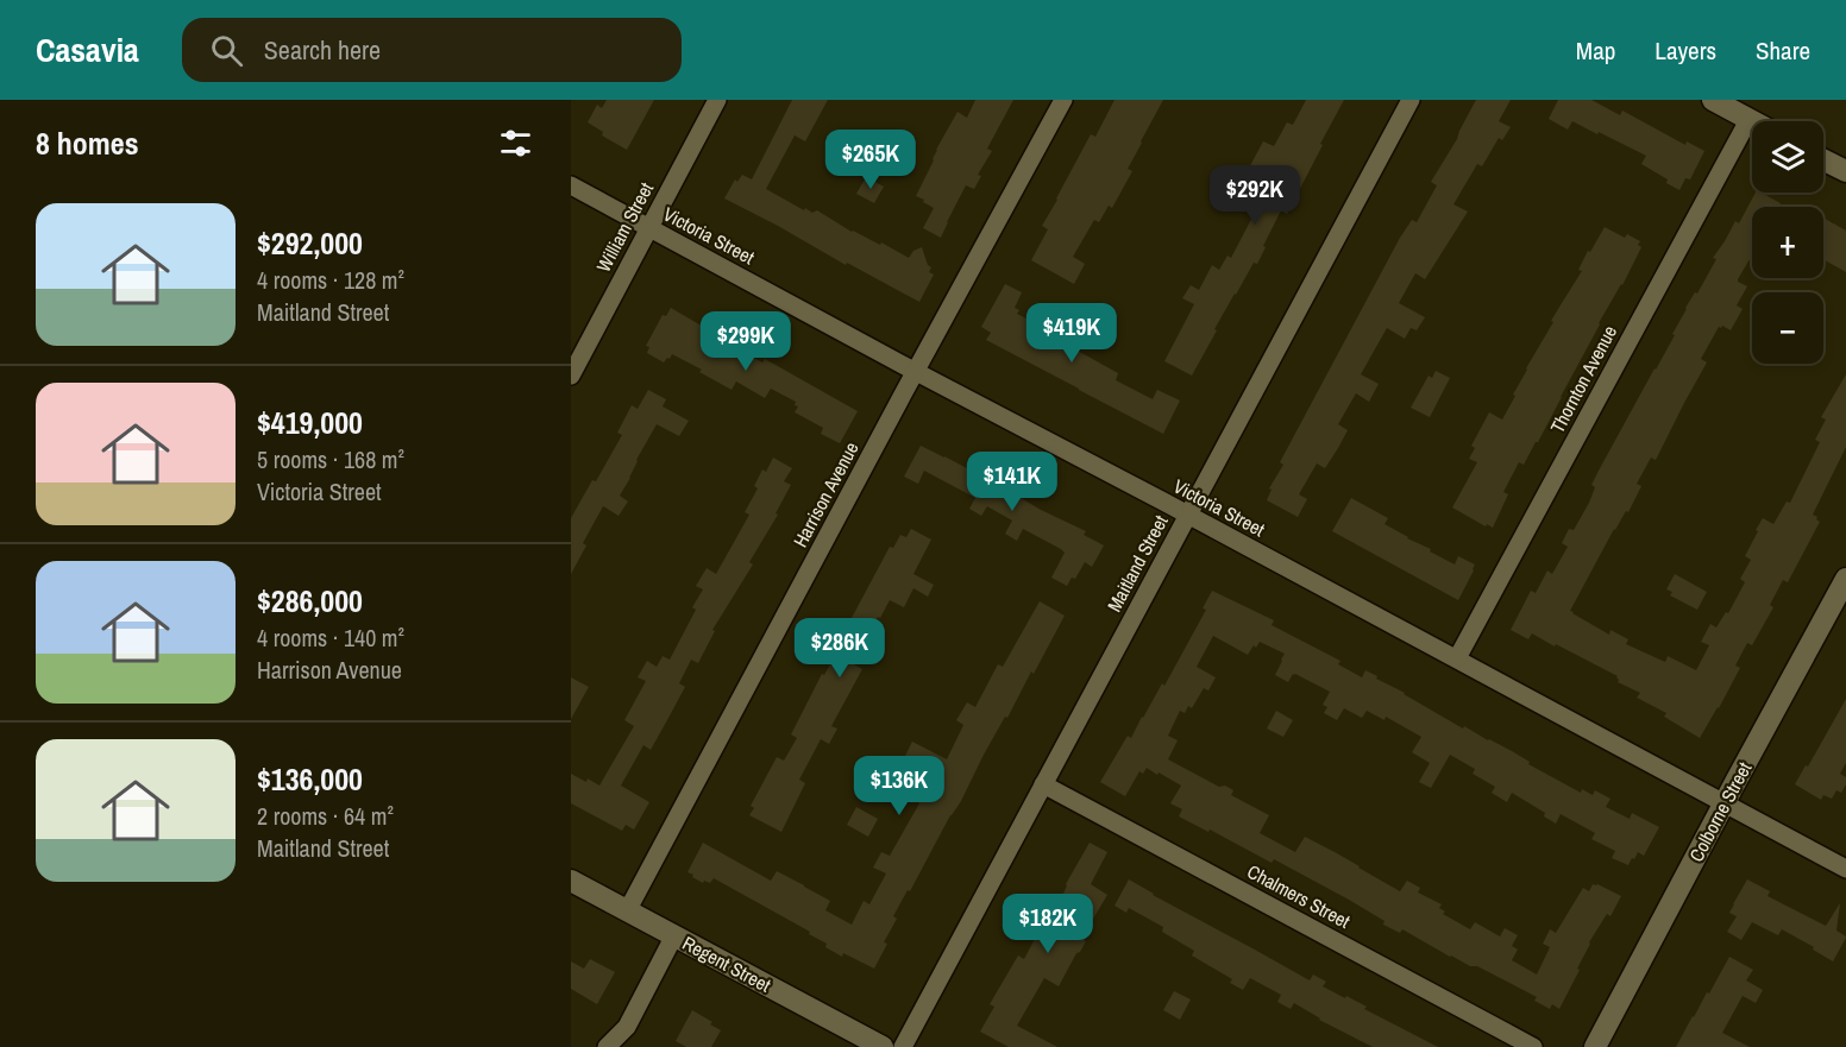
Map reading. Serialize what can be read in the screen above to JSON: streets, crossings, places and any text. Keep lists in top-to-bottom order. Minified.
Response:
{"streets":{"street":["William Street","Victoria Street","Thornton Avenue","Harrison Avenue","Maitland Street","Colborne Street","Chalmers Street","Regent Street"]},"crossings":[["William Street","Victoria Street"],["Victoria Street","Thornton Avenue"],["Victoria Street","Harrison Avenue"],["Victoria Street","Maitland Street"],["Victoria Street","Colborne Street"],["Harrison Avenue","Regent Street"],["Maitland Street","Chalmers Street"]],"page":{"header":"Casavia","search":"Search here","nav":["Map","Layers","Share"],"heading":"8 homes","map_buttons":["+","−"],"price":["$265K","$292K","$419K","$299K","$141K","$286K","$136K","$182K"],"list":[{"name":"$292,000","note":"4 rooms · 128 m² · Maitland Street"},{"name":"$419,000","note":"5 rooms · 168 m² · Victoria Street"},{"name":"$286,000","note":"4 rooms · 140 m² · Harrison Avenue"},{"name":"$136,000","note":"2 rooms · 64 m² · Maitland Street"}]}}
